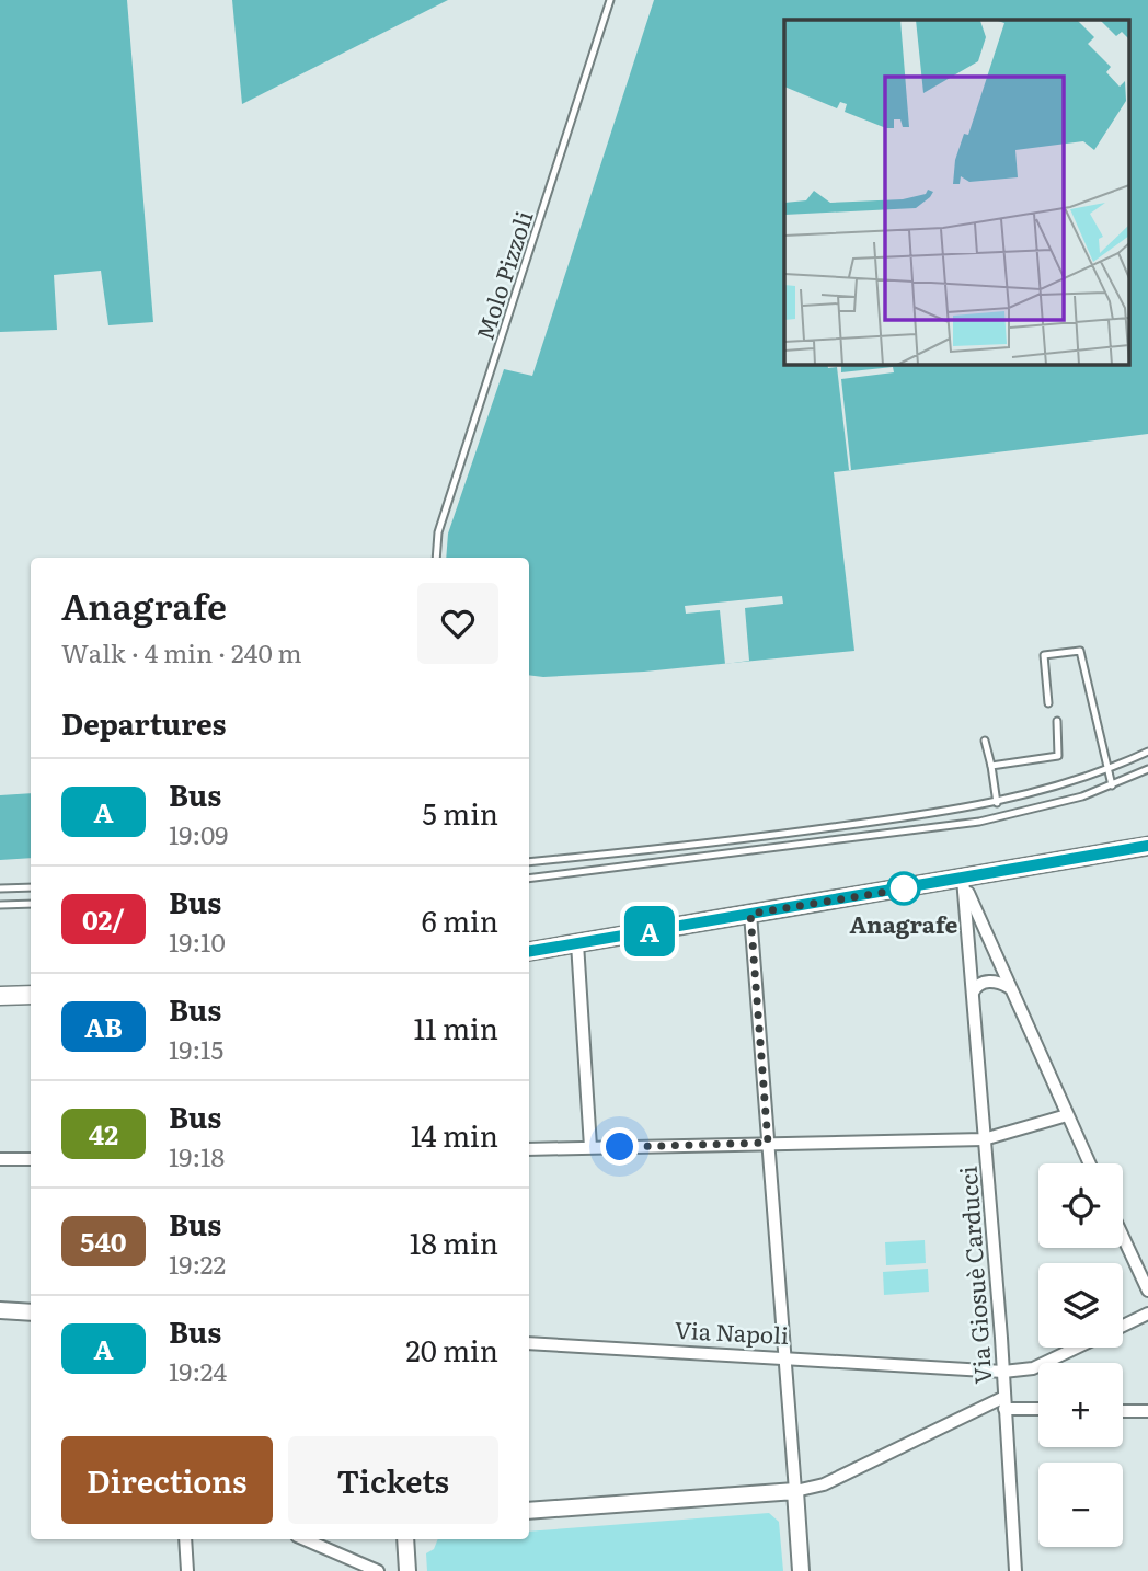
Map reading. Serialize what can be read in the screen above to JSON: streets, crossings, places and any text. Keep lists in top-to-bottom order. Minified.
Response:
{"streets":{"street":["Via Giosuè Carducci","Via Napoli"],"lane":["Molo Pizzoli"]},"crossings":[["Via Giosuè Carducci","Via Napoli"]],"places":["Anagrafe"],"lines":["bus line A"],"page":{"on_map":"A","heading":[["Anagrafe","Walk · 4 min · 240 m"],"Departures"],"list":[{"mark":"A","name":"Bus","note":"19:09","value":"5 min"},{"mark":"02/","name":"Bus","note":"19:10","value":"6 min"},{"mark":"AB","name":"Bus","note":"19:15","value":"11 min"},{"mark":"42","name":"Bus","note":"19:18","value":"14 min"},{"mark":"540","name":"Bus","note":"19:22","value":"18 min"},{"mark":"A","name":"Bus","note":"19:24","value":"20 min"}],"map_buttons":["+","−"],"buttons":["Directions","Tickets"]}}
